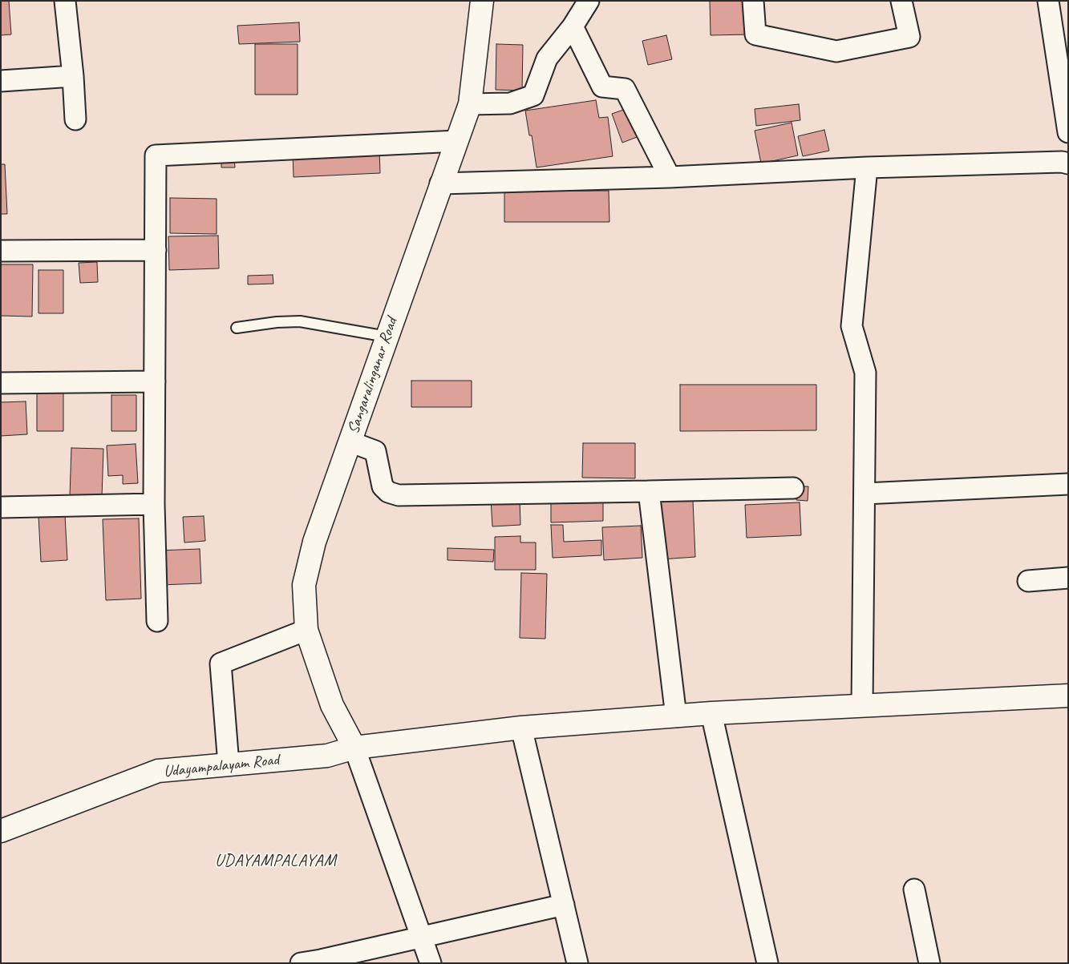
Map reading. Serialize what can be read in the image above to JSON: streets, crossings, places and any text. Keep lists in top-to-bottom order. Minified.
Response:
{"streets":{"main road":["Sangaralinganar Road","Udayampalayam Road"]},"crossings":[["Sangaralinganar Road","Udayampalayam Road"]],"districts":["UDAYAMPALAYAM"]}
